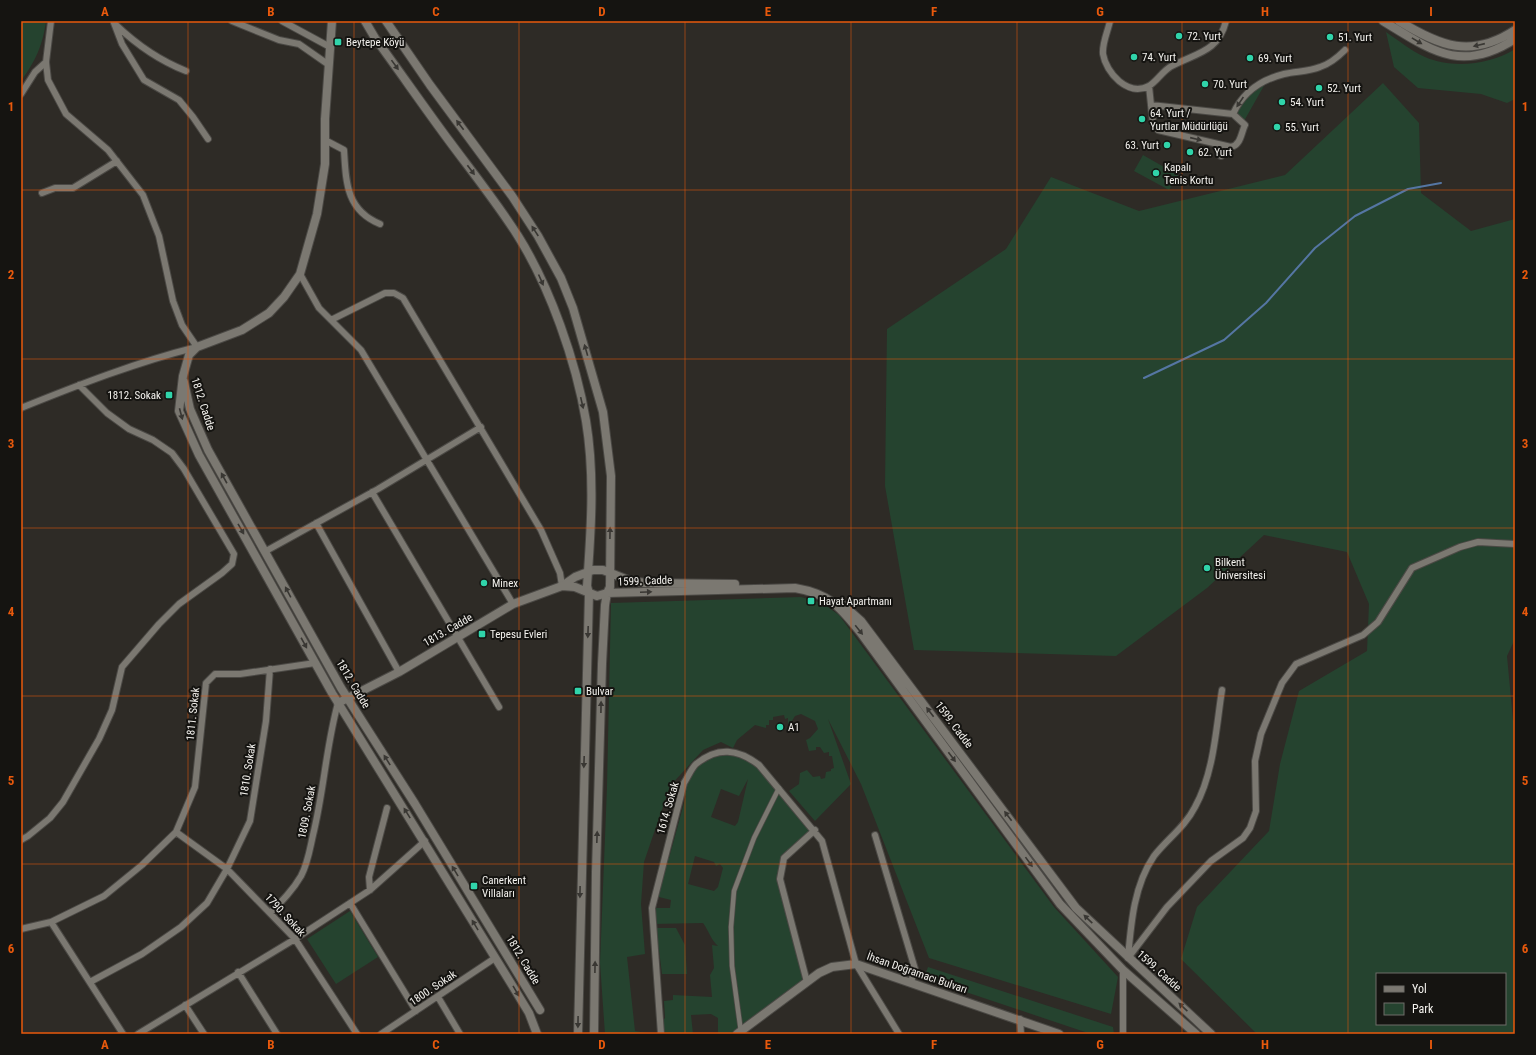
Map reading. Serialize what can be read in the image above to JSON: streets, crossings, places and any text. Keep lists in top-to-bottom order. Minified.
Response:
{"streets":{"street":["1812. Cadde","1599. Cadde","1813. Cadde","1811. Sokak","1810. Sokak","1614. Sokak","1809. Sokak","1790. Sokak","İhsan Doğramacı Bulvarı","1800. Sokak"]},"crossings":[["1812. Cadde","1813. Cadde"],["1812. Cadde","1811. Sokak"],["1812. Cadde","1809. Sokak"],["1812. Cadde","1800. Sokak"],["1599. Cadde","1813. Cadde"],["1813. Cadde","1809. Sokak"],["1811. Sokak","1810. Sokak"],["1811. Sokak","1790. Sokak"],["1810. Sokak","1790. Sokak"],["1614. Sokak","İhsan Doğramacı Bulvarı"],["1809. Sokak","1790. Sokak"]],"places":{"other":["72. Yurt","51. Yurt","74. Yurt","69. Yurt","70. Yurt","52. Yurt","54. Yurt","64. Yurt / Yurtlar Müdürlüğü","55. Yurt","63. Yurt","62. Yurt","Kapalı Tenis Kortu","Bilkent Üniversitesi","Minex","A1"],"transit":["Beytepe Köyü","1812. Sokak","Hayat Apartmanı","Tepesu Evleri","Bulvar","Canerkent Villaları"]},"legend":["Yol","Park"],"grid":{"columns":["A","B","C","D","E","F","G","H","I"],"rows":["1","2","3","4","5","6"]}}
